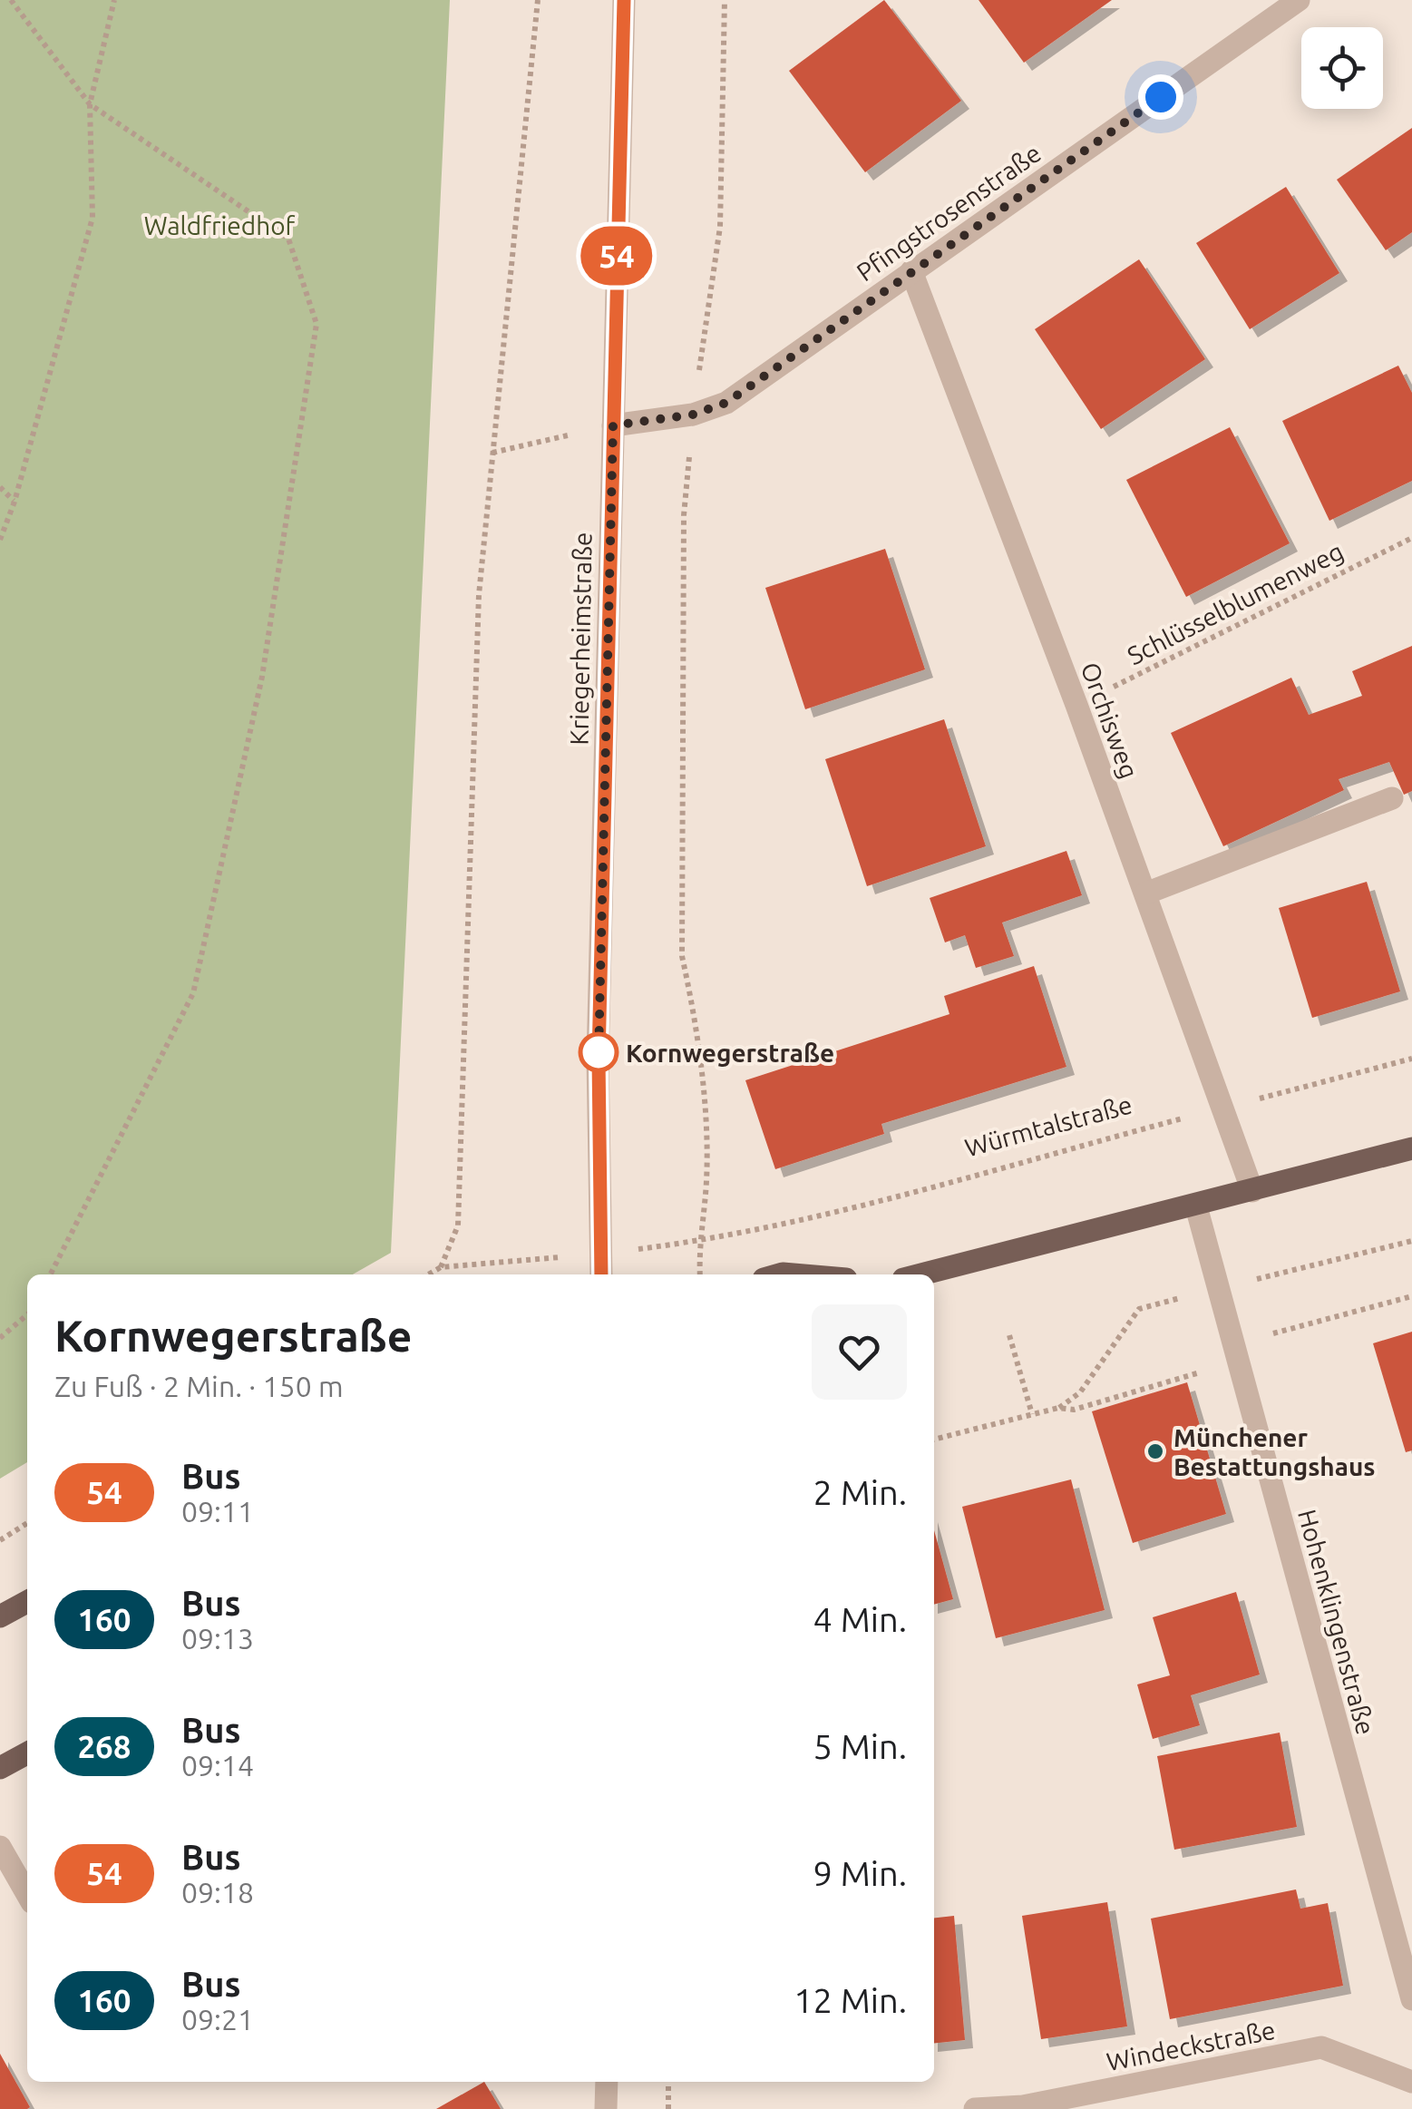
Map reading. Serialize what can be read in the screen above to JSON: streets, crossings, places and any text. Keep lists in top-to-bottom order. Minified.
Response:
{"streets":{"street":["Pfingstrosenstraße","Kriegerheimstraße","Orchisweg","Hohenklingenstraße","Windeckstraße"],"path":["Schlüsselblumenweg","Würmtalstraße"]},"crossings":[["Pfingstrosenstraße","Kriegerheimstraße"],["Pfingstrosenstraße","Orchisweg"],["Schlüsselblumenweg","Orchisweg"],["Orchisweg","Würmtalstraße"]],"parks":["Waldfriedhof"],"places":["Kornwegerstraße","Münchener Bestattungshaus"],"lines":["bus line 54"],"page":{"on_map":"54","heading":["Kornwegerstraße","Zu Fuß · 2 Min. · 150 m"],"list":[{"mark":"54","name":"Bus","note":"09:11","value":"2 Min."},{"mark":"160","name":"Bus","note":"09:13","value":"4 Min."},{"mark":"268","name":"Bus","note":"09:14","value":"5 Min."},{"mark":"54","name":"Bus","note":"09:18","value":"9 Min."},{"mark":"160","name":"Bus","note":"09:21","value":"12 Min."}]}}
